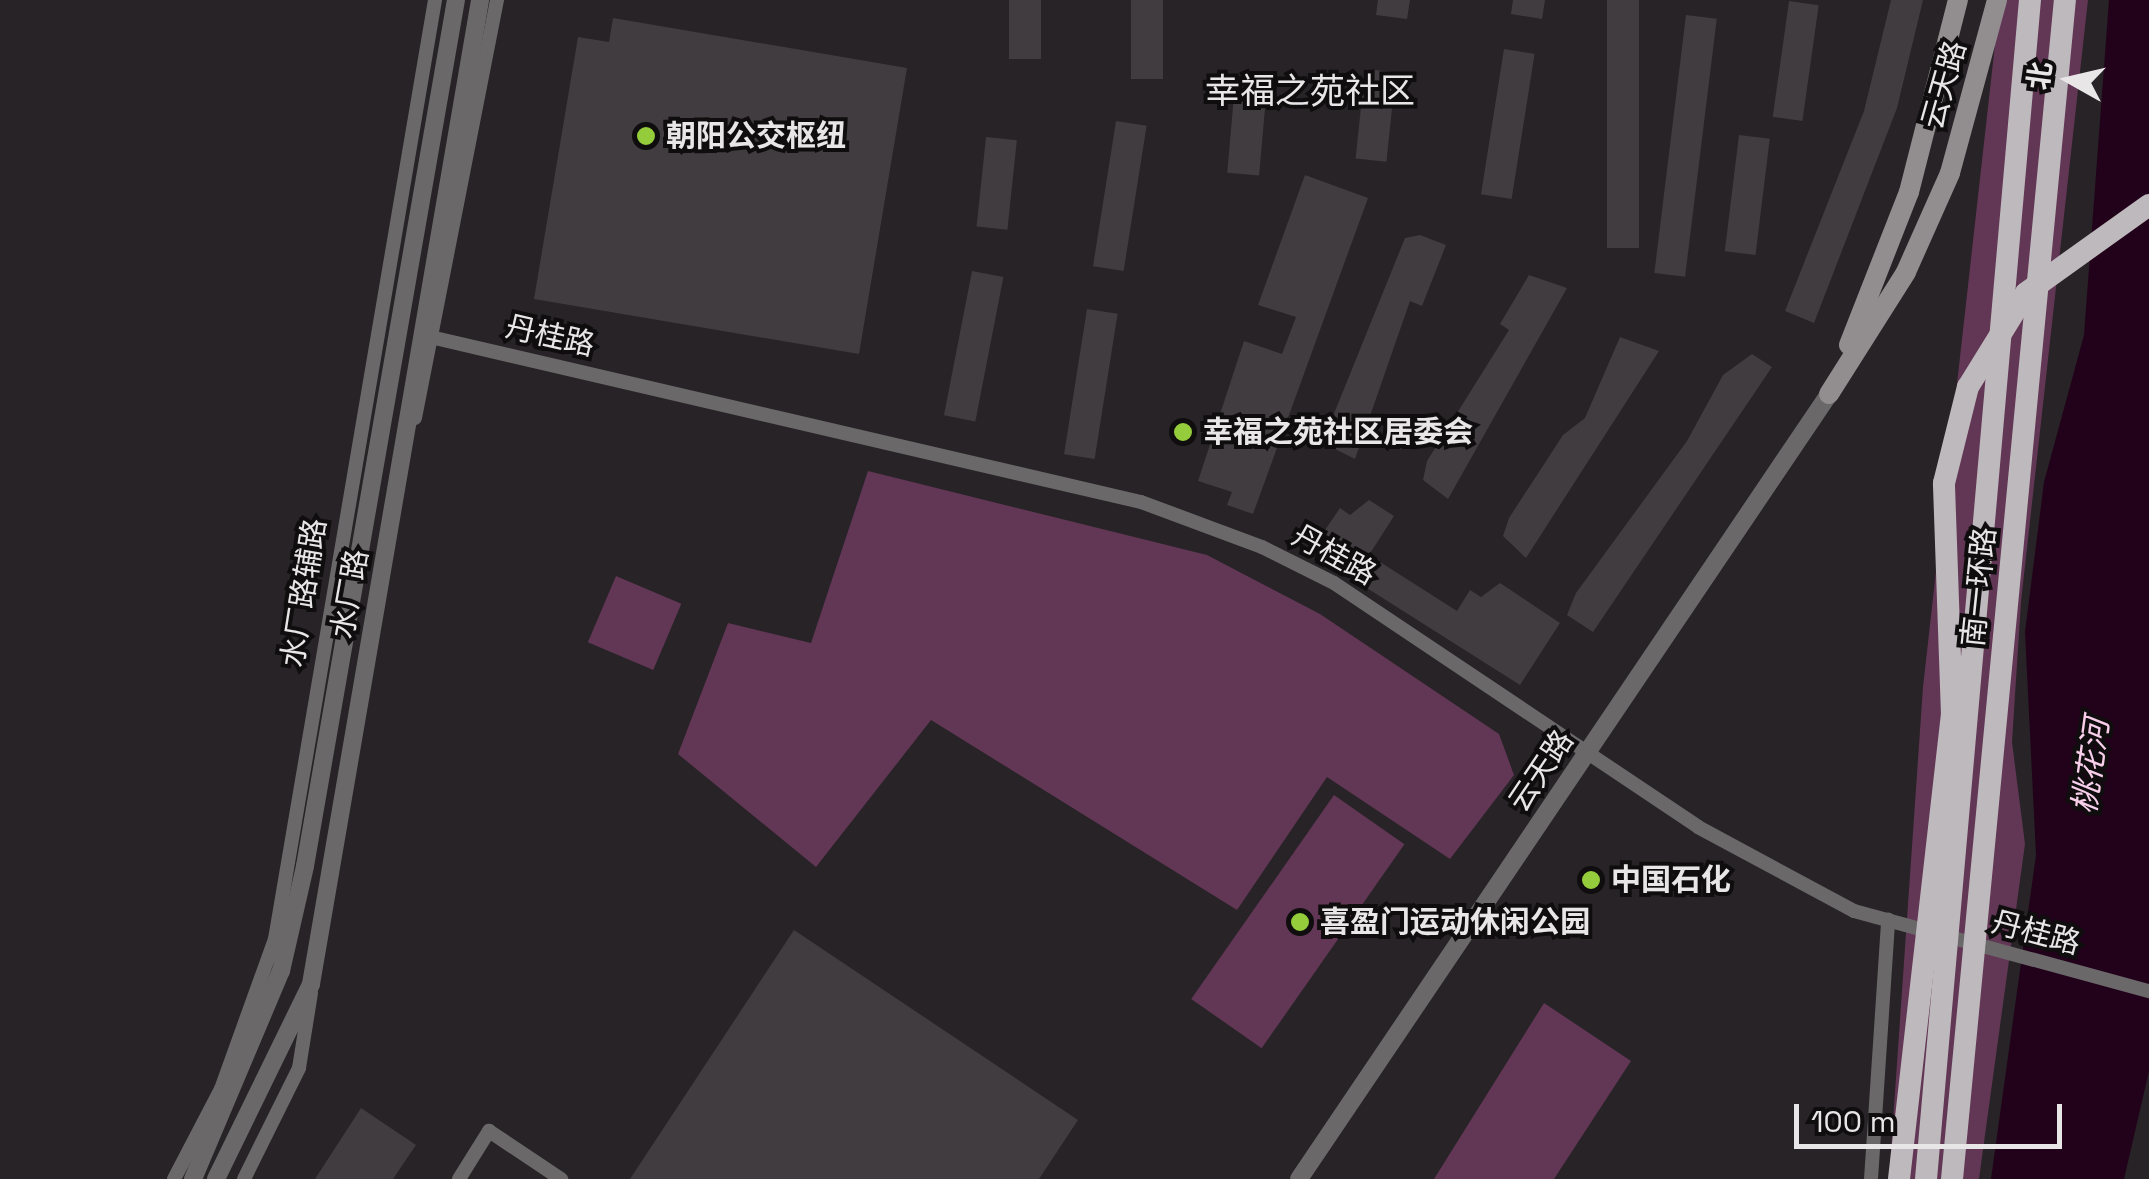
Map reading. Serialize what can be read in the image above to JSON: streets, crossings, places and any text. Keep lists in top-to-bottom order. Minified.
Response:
{"streets":{"highway":["南一环路"],"main road":["云天路"],"street":["丹桂路","水厂路辅路","水厂路"]},"crossings":[["云天路","丹桂路"],["丹桂路","水厂路"]],"districts":["幸福之苑社区"],"water":["桃花河"],"places":["朝阳公交枢纽","幸福之苑社区居委会","中国石化","喜盈门运动休闲公园"],"scale_bar":"100 m","north":"left"}
